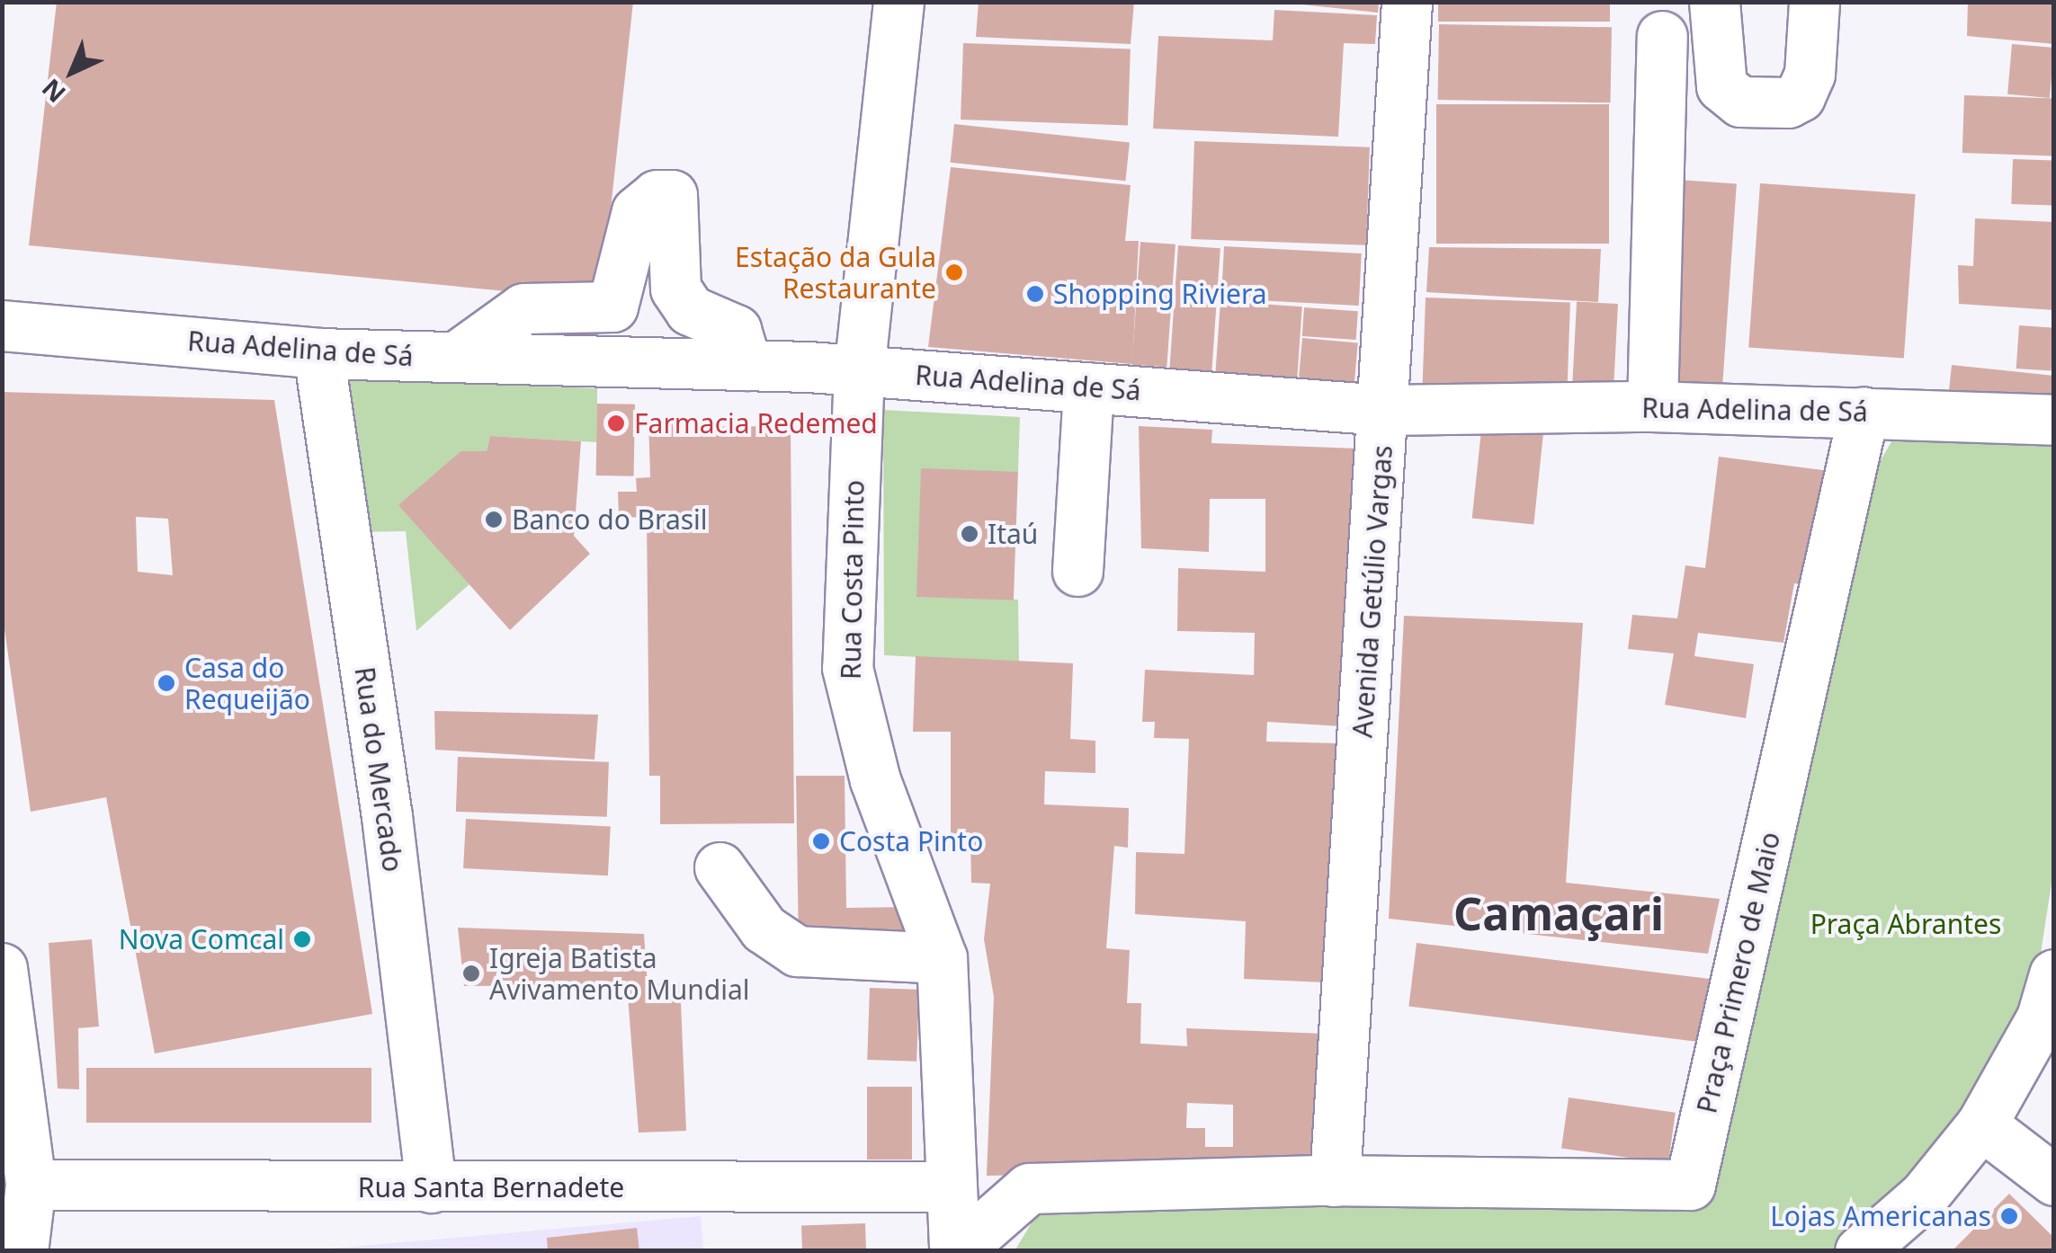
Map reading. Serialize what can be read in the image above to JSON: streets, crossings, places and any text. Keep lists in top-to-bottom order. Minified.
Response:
{"streets":{"street":["Rua Adelina de Sá","Rua Costa Pinto","Avenida Getúlio Vargas","Rua do Mercado","Praça Primero de Maio","Rua Santa Bernadete"]},"crossings":[["Rua Adelina de Sá","Rua Costa Pinto"],["Rua Adelina de Sá","Avenida Getúlio Vargas"],["Rua Adelina de Sá","Rua do Mercado"],["Rua Adelina de Sá","Praça Primero de Maio"],["Rua Costa Pinto","Rua Santa Bernadete"],["Avenida Getúlio Vargas","Praça Primero de Maio"],["Rua do Mercado","Rua Santa Bernadete"]],"districts":["Camaçari"],"parks":["Praça Abrantes"],"places":["Estação da Gula Restaurante","Shopping Riviera","Farmacia Redemed","Banco do Brasil","Itaú","Casa do Requeijão","Costa Pinto","Nova Comcal","Igreja Batista Avivamento Mundial","Lojas Americanas"],"north":"bottom left"}
